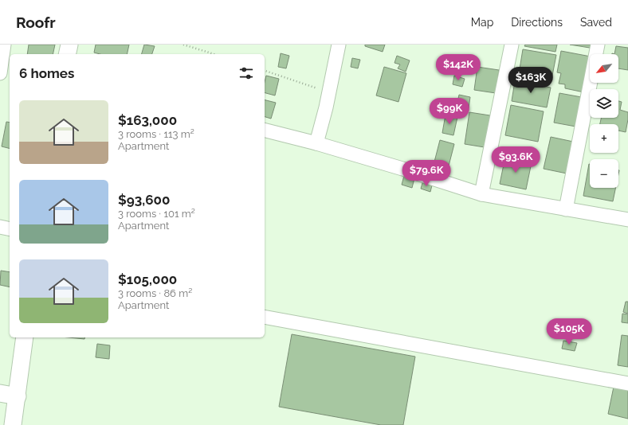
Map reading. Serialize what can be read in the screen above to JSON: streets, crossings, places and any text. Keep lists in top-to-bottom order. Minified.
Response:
{"north":"bottom left","page":{"header":"Roofr","nav":["Map","Directions","Saved"],"map_buttons":["+","−"],"price":["$142K","$163K","$99K","$93.6K","$79.6K","$105K"],"heading":"6 homes","list":[{"name":"$163,000","note":"3 rooms · 113 m² · Apartment"},{"name":"$93,600","note":"3 rooms · 101 m² · Apartment"},{"name":"$105,000","note":"3 rooms · 86 m² · Apartment"}]}}
